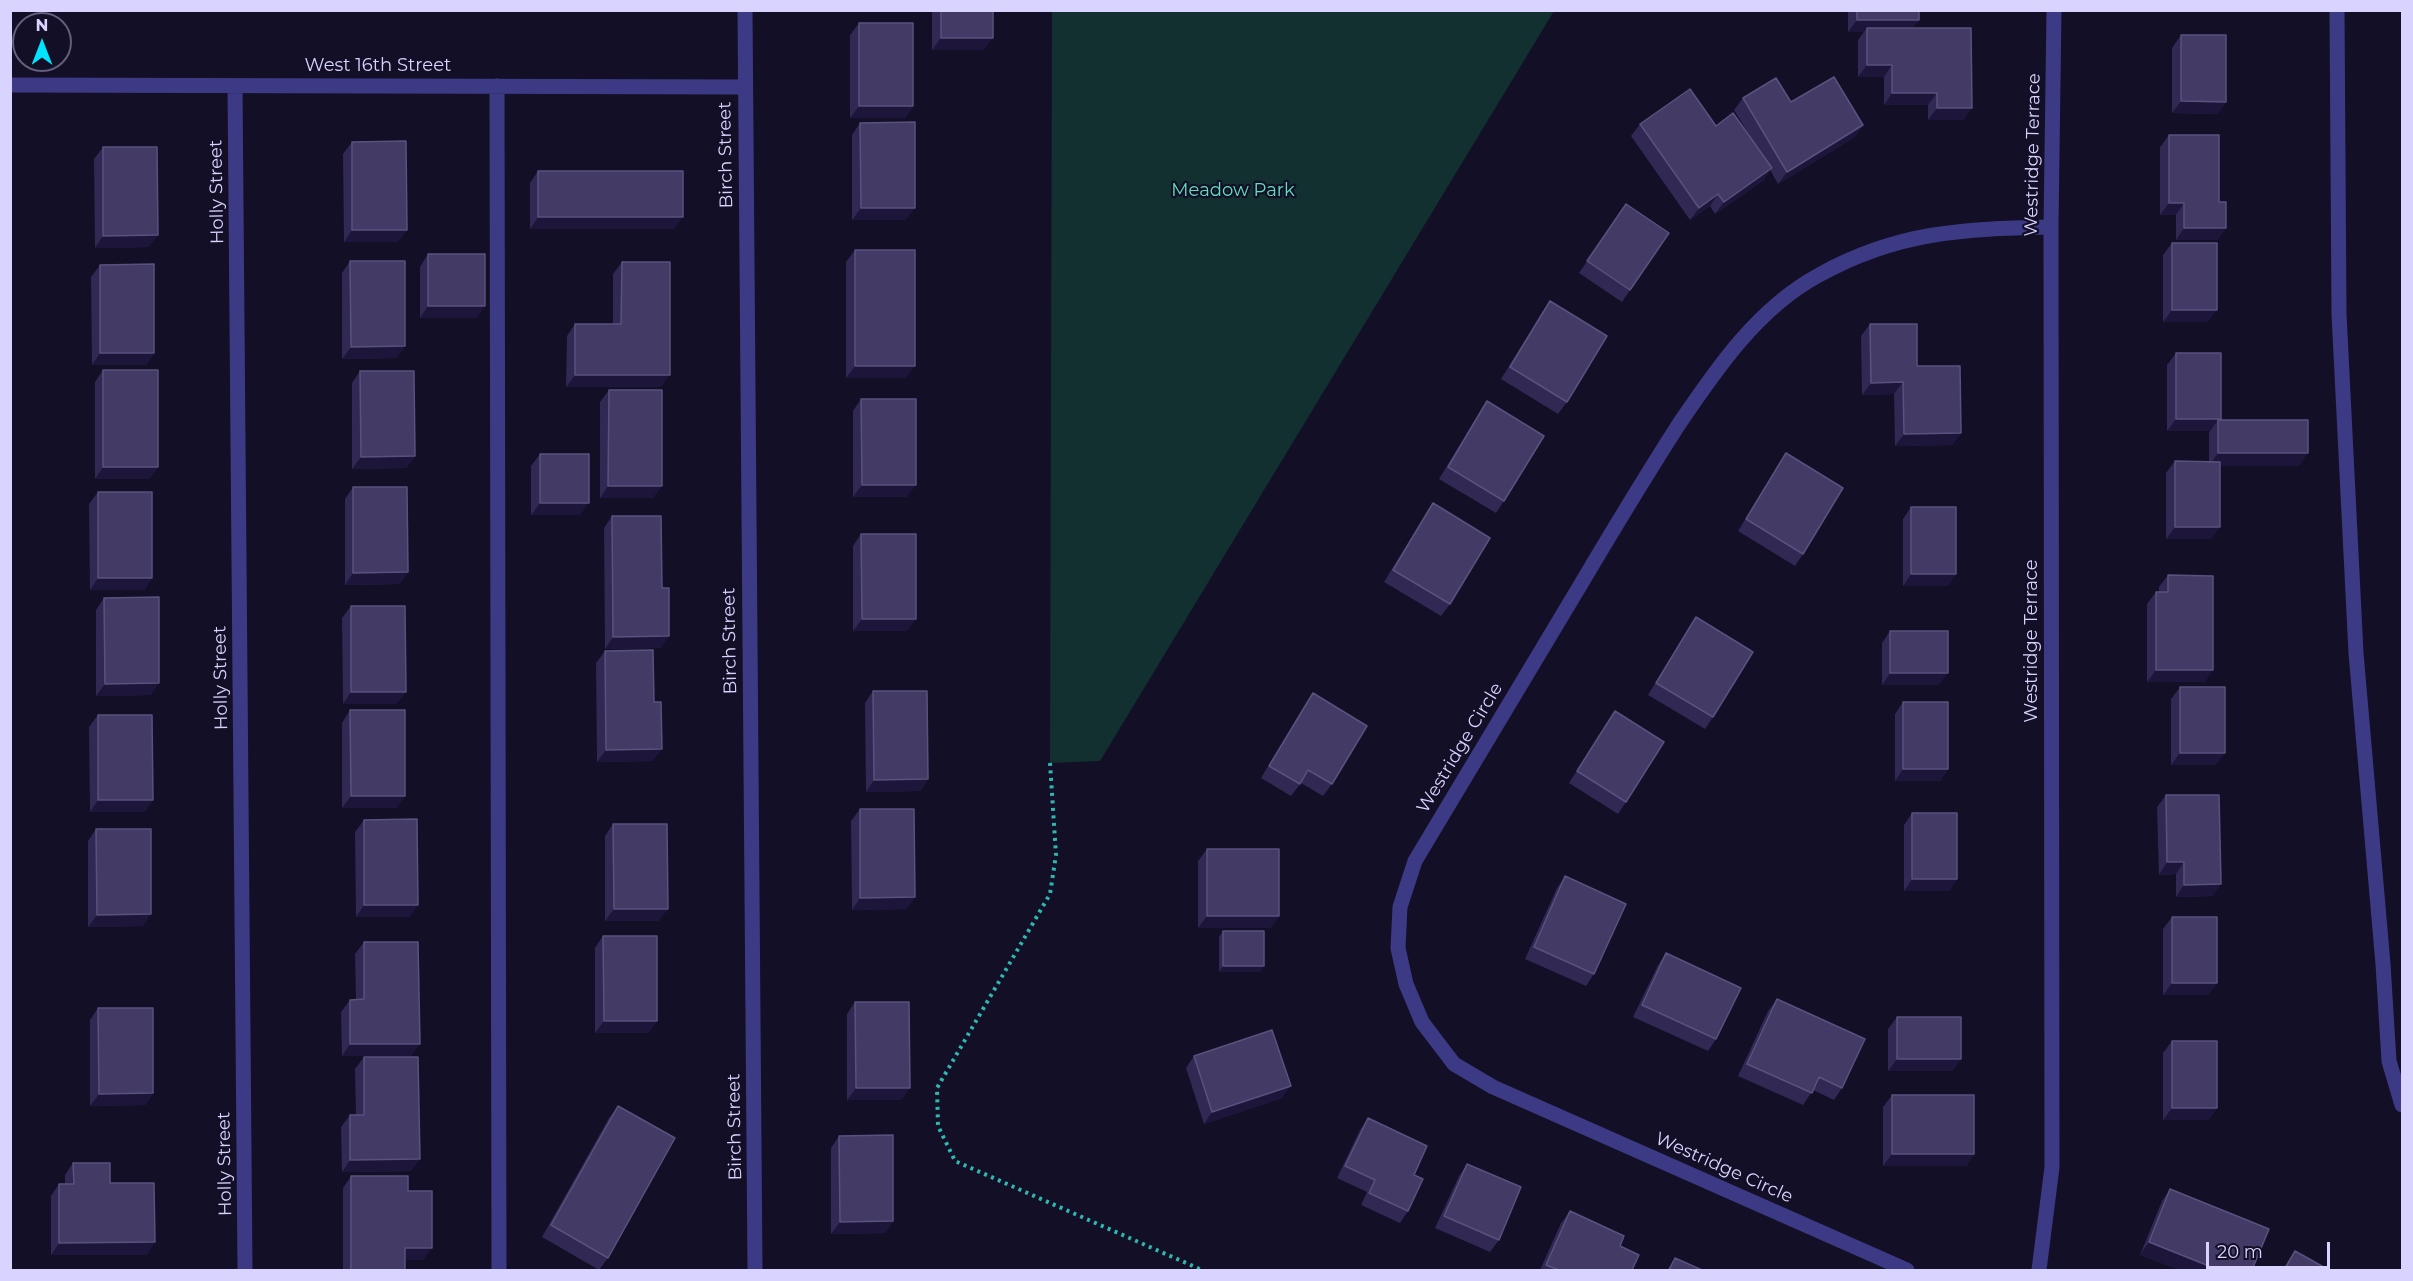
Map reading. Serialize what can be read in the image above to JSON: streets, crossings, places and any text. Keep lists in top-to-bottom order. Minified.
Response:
{"streets":{"street":["West 16th Street","Birch Street","Westridge Terrace","Holly Street","Westridge Circle"]},"crossings":[["West 16th Street","Birch Street"],["West 16th Street","Holly Street"],["Westridge Terrace","Westridge Circle"]],"parks":["Meadow Park"],"scale_bar":"20 m","north":"top"}
